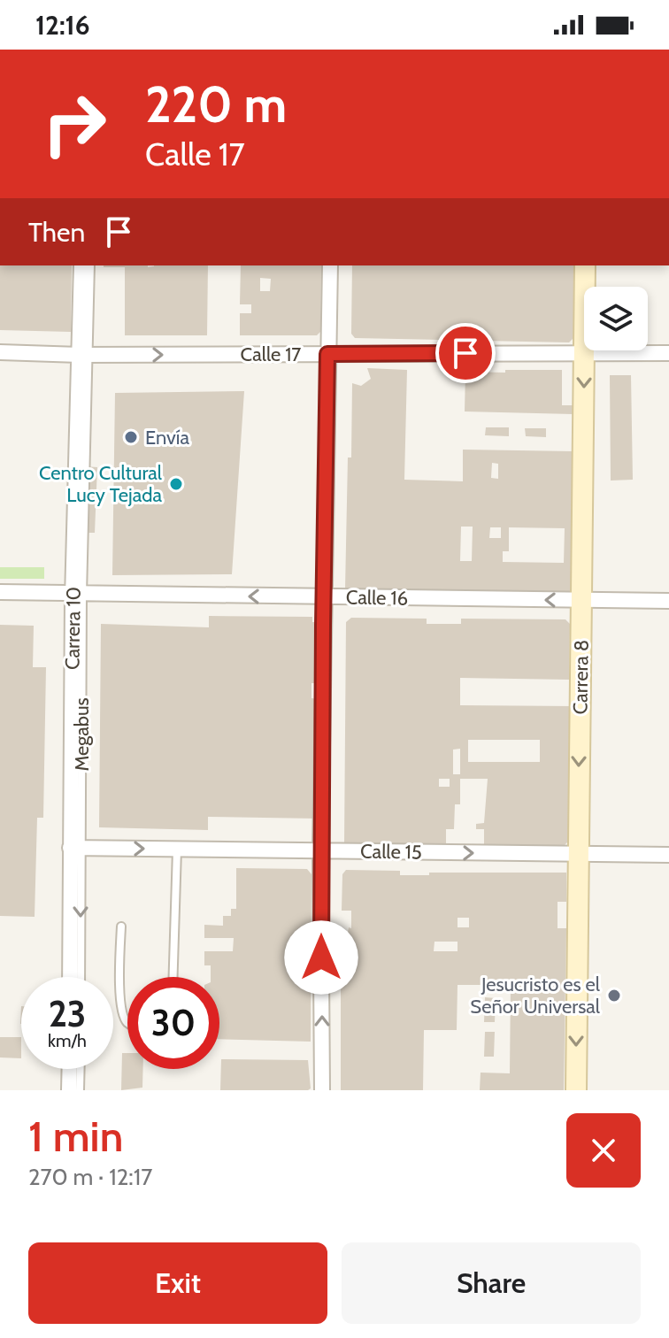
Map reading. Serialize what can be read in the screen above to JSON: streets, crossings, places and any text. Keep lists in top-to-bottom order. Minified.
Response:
{"streets":{"main road":["Carrera 8"],"street":["Calle 17","Calle 16","Carrera 10","Calle 15"]},"crossings":[["Calle 17","Carrera 10"],["Calle 17","Carrera 8"],["Calle 16","Carrera 10"],["Calle 16","Carrera 8"],["Carrera 10","Calle 15"],["Carrera 8","Calle 15"]],"one_way":["Calle 17","Calle 16","Carrera 8","Calle 15"],"places":["Envía","Centro Cultural Lucy Tejada","Jesucristo es el Señor Universal"],"page":{"status":"12:16","turn":["220 m","Calle 17"],"then":"Then","speed":"23 km/h","limit":"30","heading":["1 min","270 m · 12:17"],"buttons":["Exit","Share"]}}
